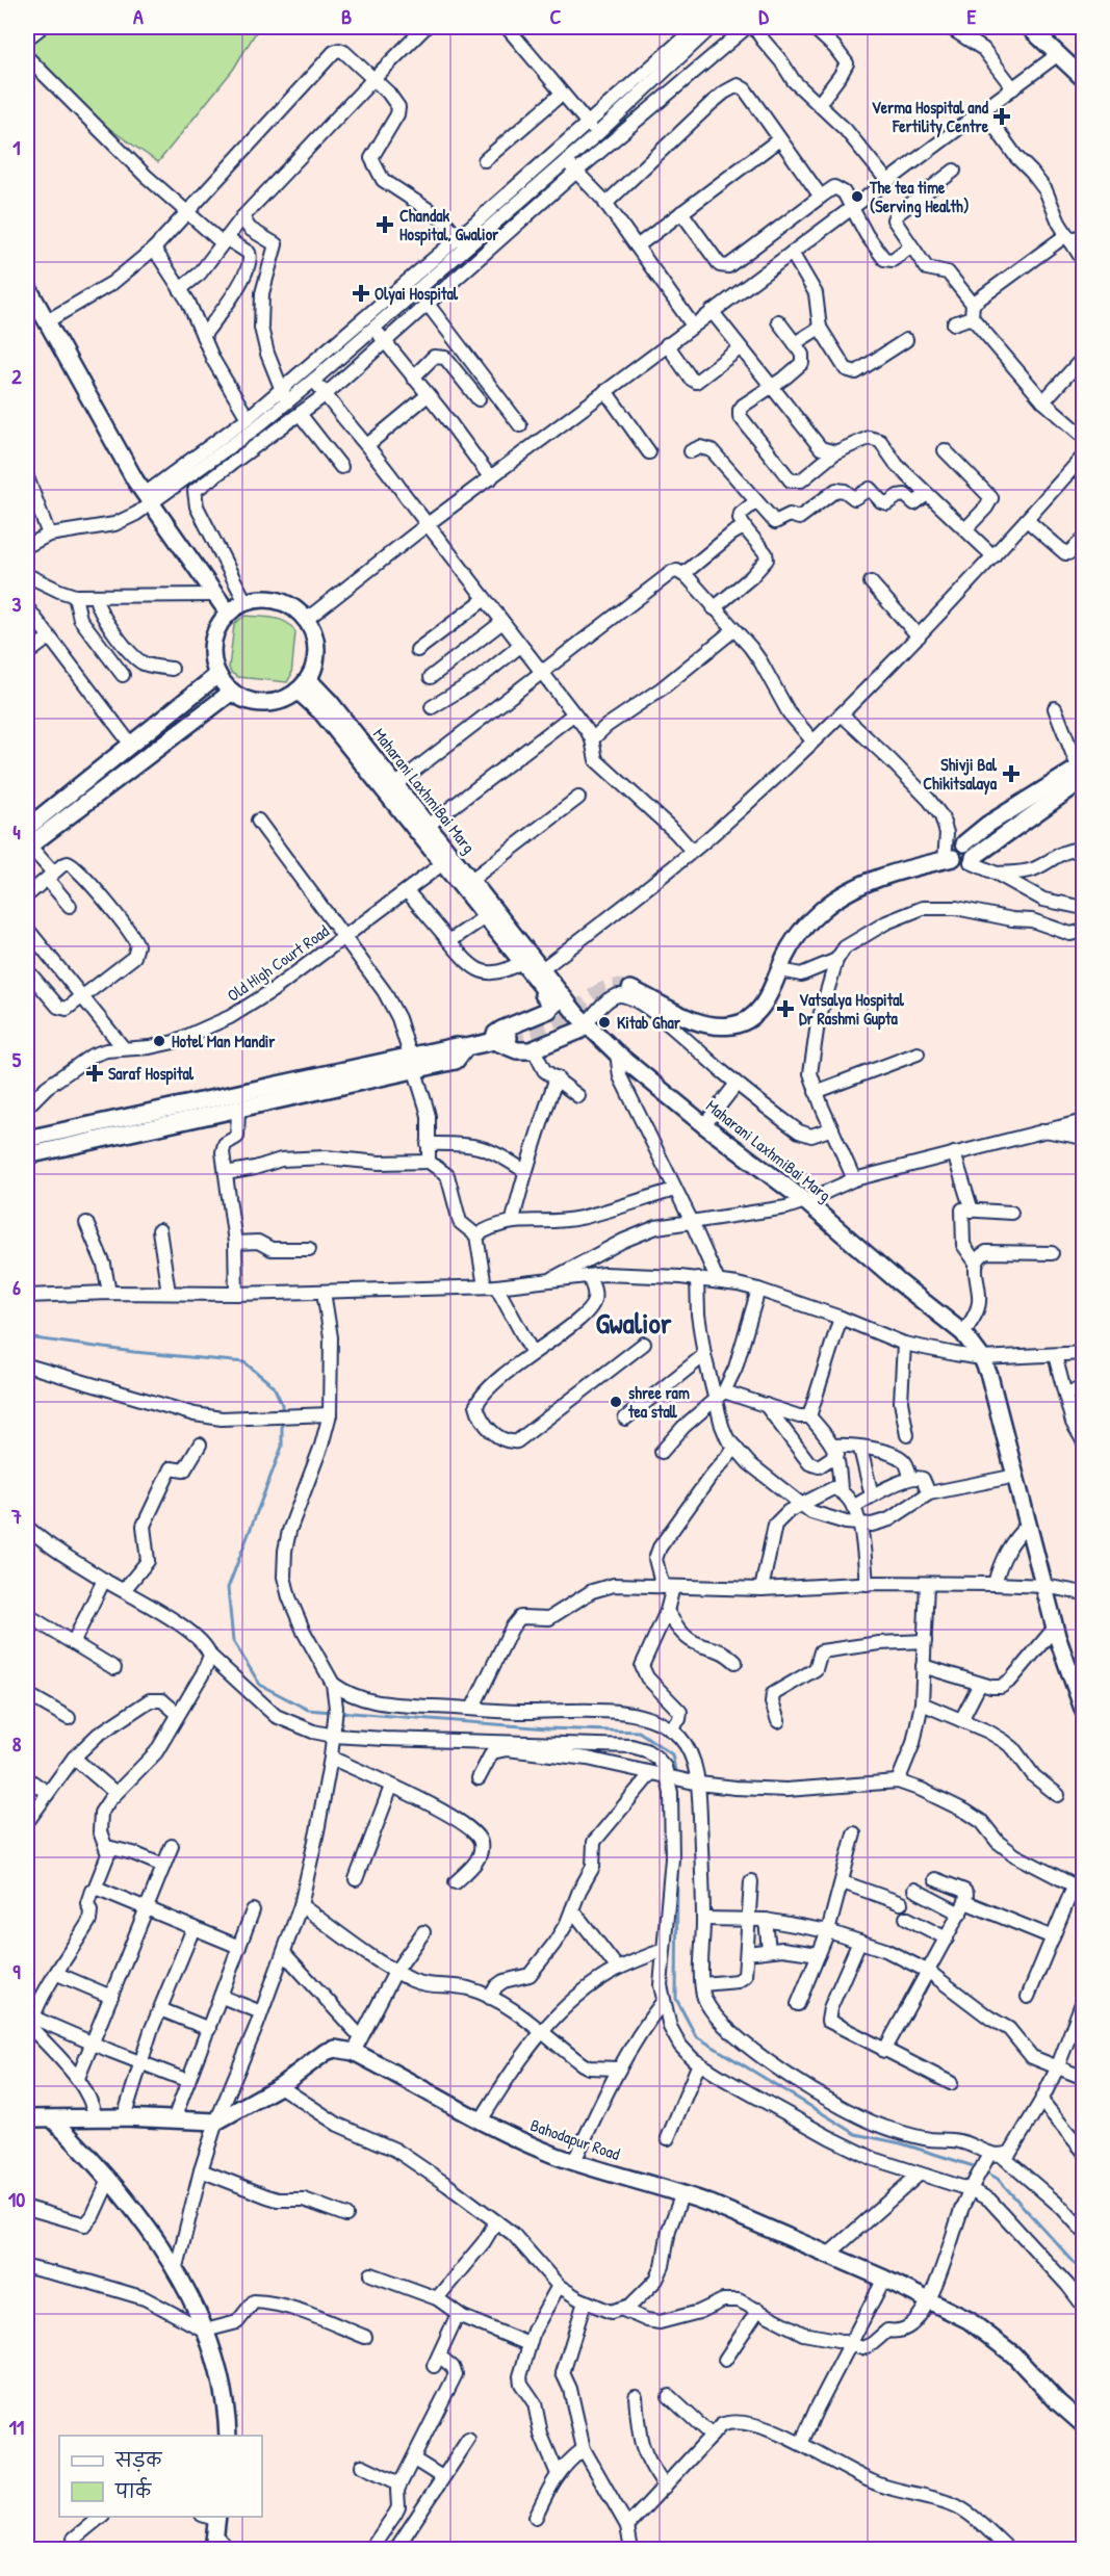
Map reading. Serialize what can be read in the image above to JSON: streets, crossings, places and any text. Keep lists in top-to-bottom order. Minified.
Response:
{"streets":{"main road":["Maharani LaxhmiBai Marg","Bahodapur Road"],"street":["Old High Court Road"]},"districts":["Gwalior"],"places":{"health":["Verma Hospital and Fertility Centre","Chandak Hospital, Gwalior","Olyai Hospital","Shivji Bal Chikitsalaya","Vatsalya Hospital Dr Rashmi Gupta","Saraf Hospital"],"other":["The tea time (Serving Health)","Kitab Ghar","Hotel Man Mandir","shree ram tea stall"]},"legend":["सड़क","पार्क"],"grid":{"columns":["A","B","C","D","E"],"rows":["1","2","3","4","5","6","7","8","9","10","11"]}}
